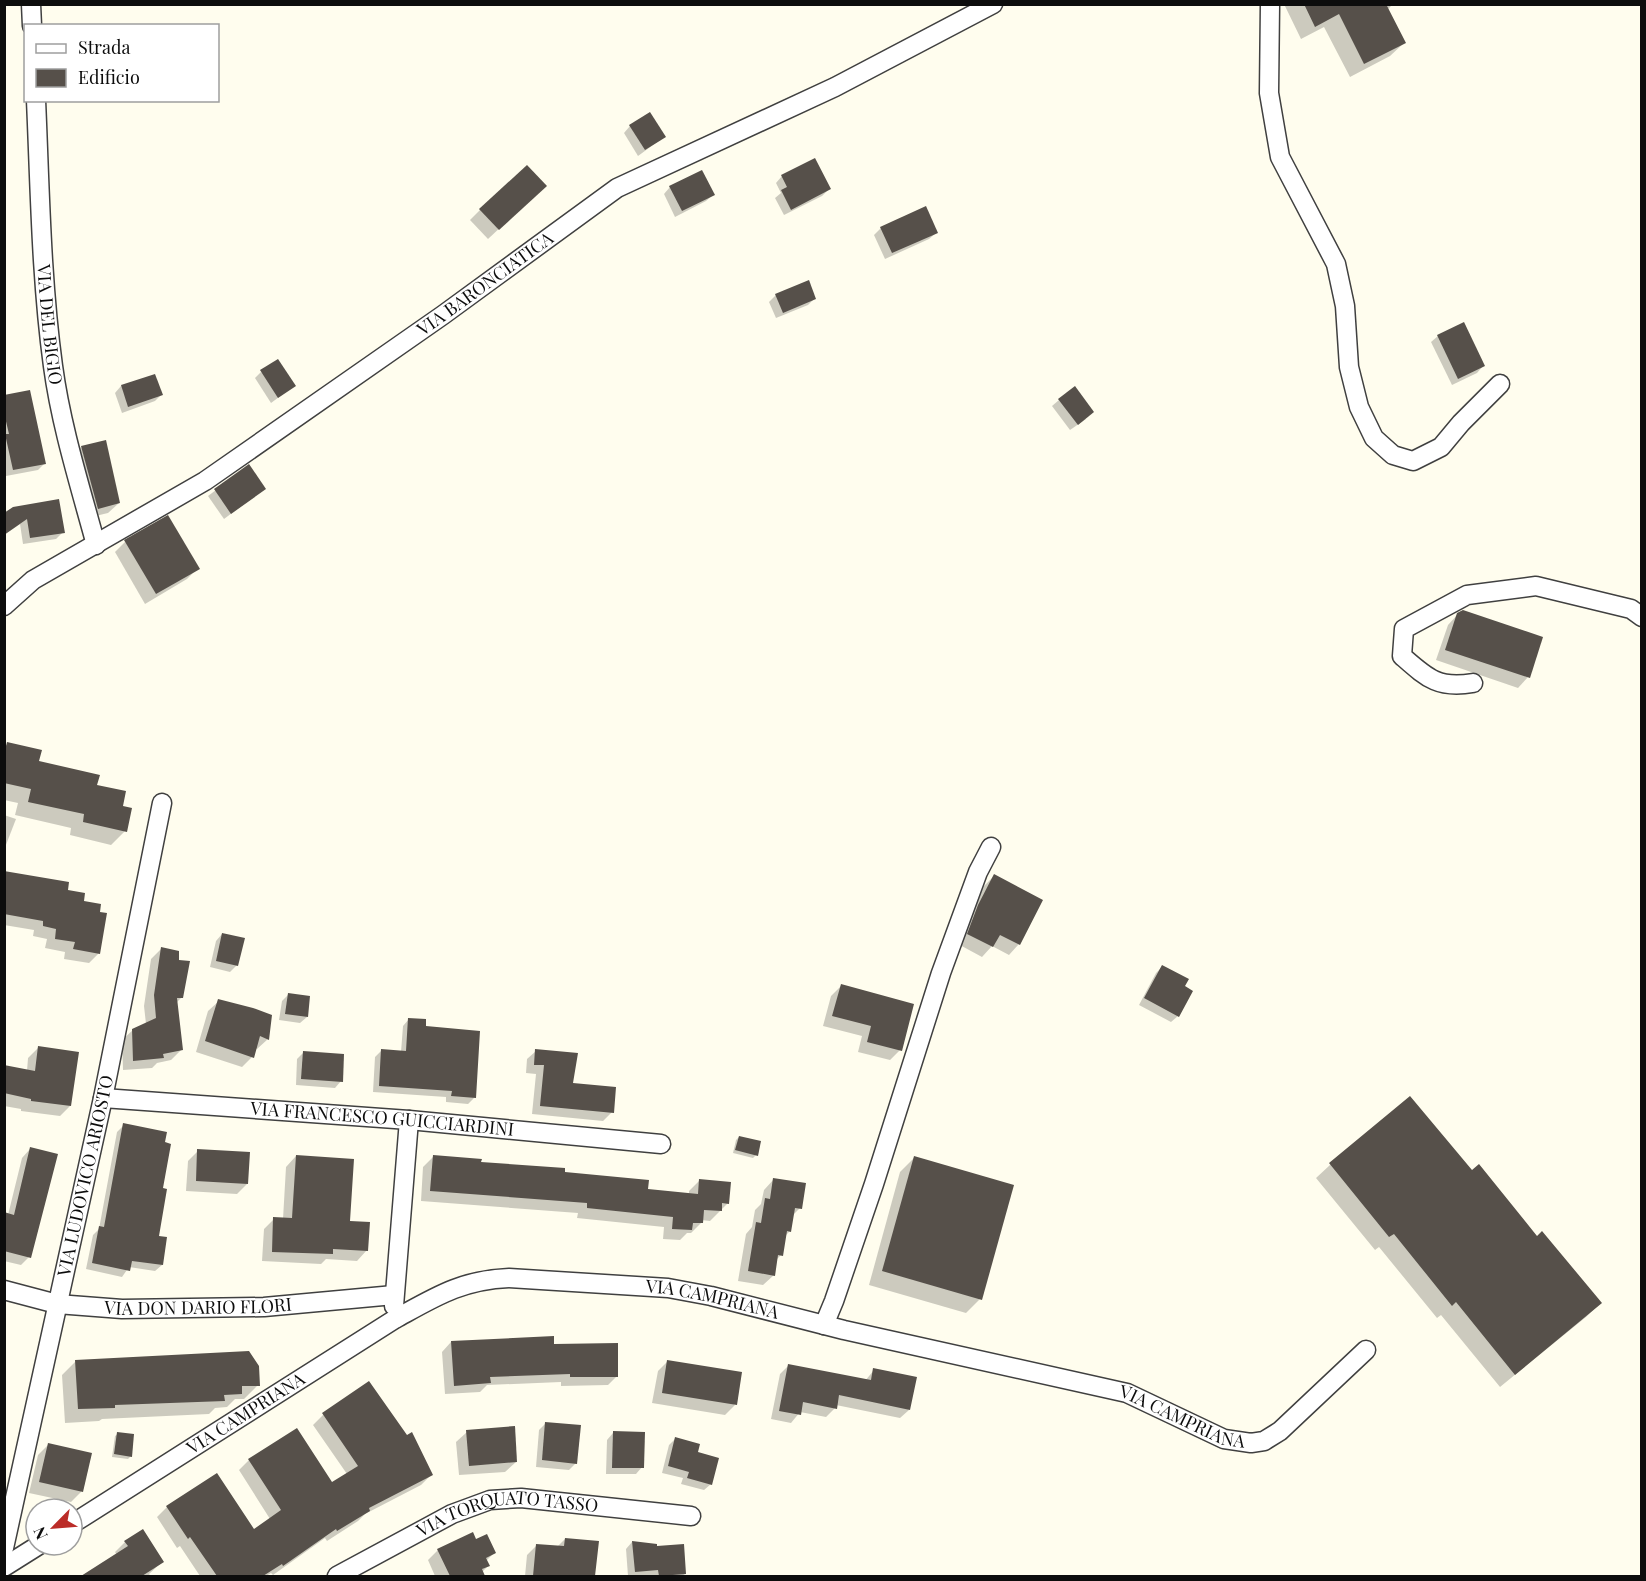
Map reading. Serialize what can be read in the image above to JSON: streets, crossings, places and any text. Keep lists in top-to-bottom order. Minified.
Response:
{"streets":{"street":["VIA BARONCIATICA","VIA DEL BIGIO","VIA FRANCESCO GUICCIARDINI","VIA LUDOVICO ARIOSTO","VIA CAMPRIANA","VIA DON DARIO FLORI","VIA TORQUATO TASSO"]},"crossings":[["VIA BARONCIATICA","VIA DEL BIGIO"],["VIA FRANCESCO GUICCIARDINI","VIA LUDOVICO ARIOSTO"],["VIA LUDOVICO ARIOSTO","VIA DON DARIO FLORI"]],"legend":["Strada","Edificio"],"north":"bottom left"}
